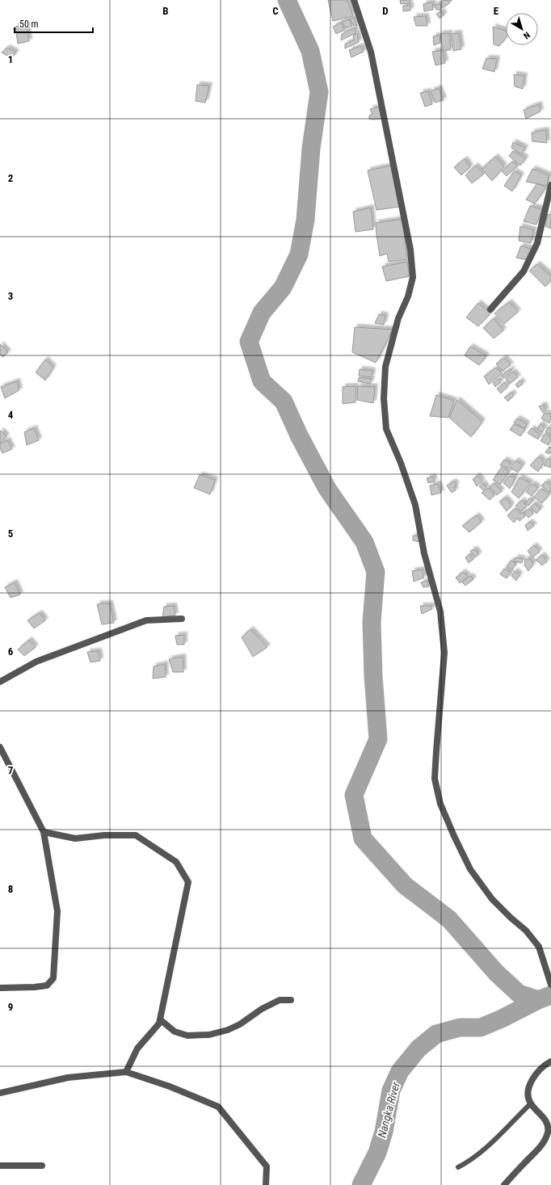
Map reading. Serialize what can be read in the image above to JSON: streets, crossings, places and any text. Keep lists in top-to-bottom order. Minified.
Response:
{"water":["Nangka River"],"scale_bar":"50 m","north":"bottom right","grid":{"columns":["B","C","D","E"],"rows":["1","2","3","4","5","6","7","8","9"]}}
